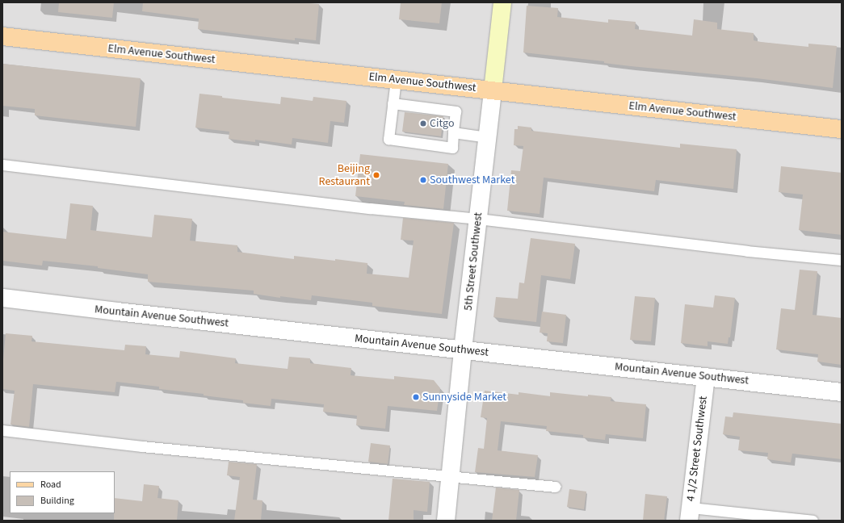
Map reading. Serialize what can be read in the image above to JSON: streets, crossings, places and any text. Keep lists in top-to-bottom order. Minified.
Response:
{"streets":{"main road":["Elm Avenue Southwest"],"street":["5th Street Southwest","Mountain Avenue Southwest","4 1/2 Street Southwest"]},"crossings":[["Elm Avenue Southwest","5th Street Southwest"],["5th Street Southwest","Mountain Avenue Southwest"],["Mountain Avenue Southwest","4 1/2 Street Southwest"]],"places":["Citgo","Beijing Restaurant","Southwest Market","Sunnyside Market"],"legend":["Road","Building"]}
